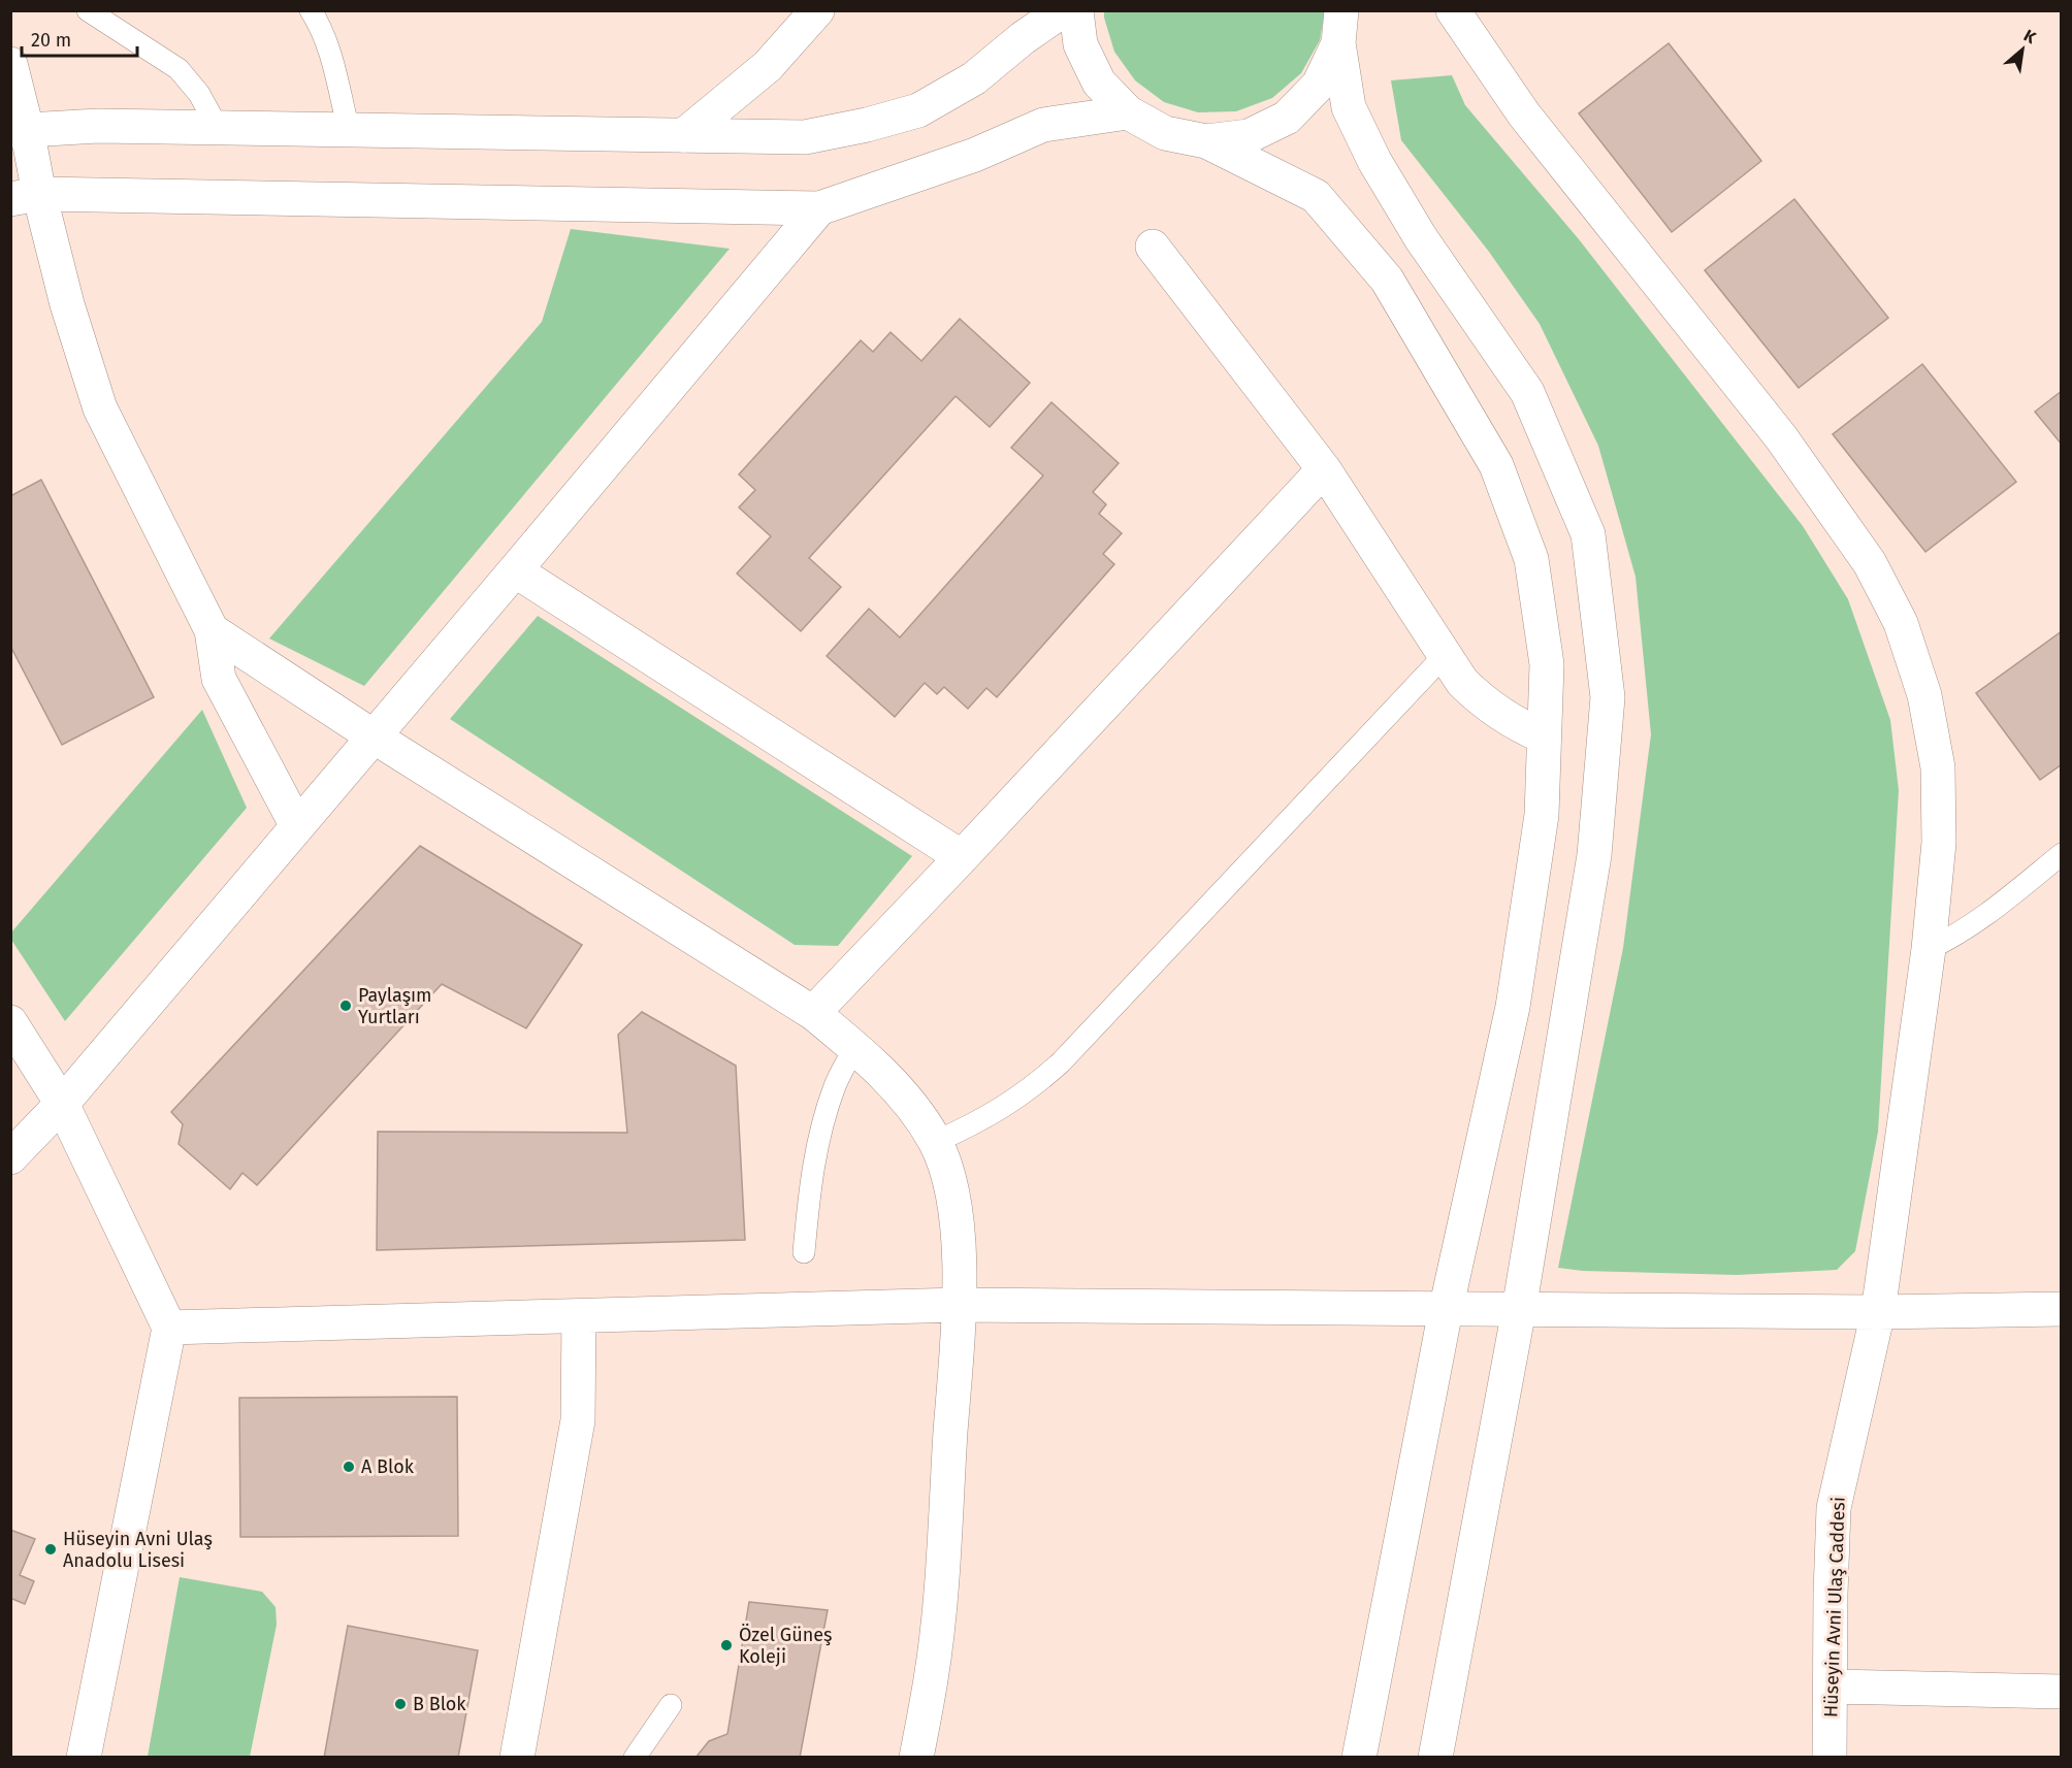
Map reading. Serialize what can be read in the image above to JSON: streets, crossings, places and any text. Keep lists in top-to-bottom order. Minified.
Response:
{"streets":{"street":["Hüseyin Avni Ulaş Caddesi"]},"places":["Paylaşım Yurtları","A Blok","Hüseyin Avni Ulaş Anadolu Lisesi","Özel Güneş Koleji","B Blok"],"scale_bar":"20 m","north":"top right"}
